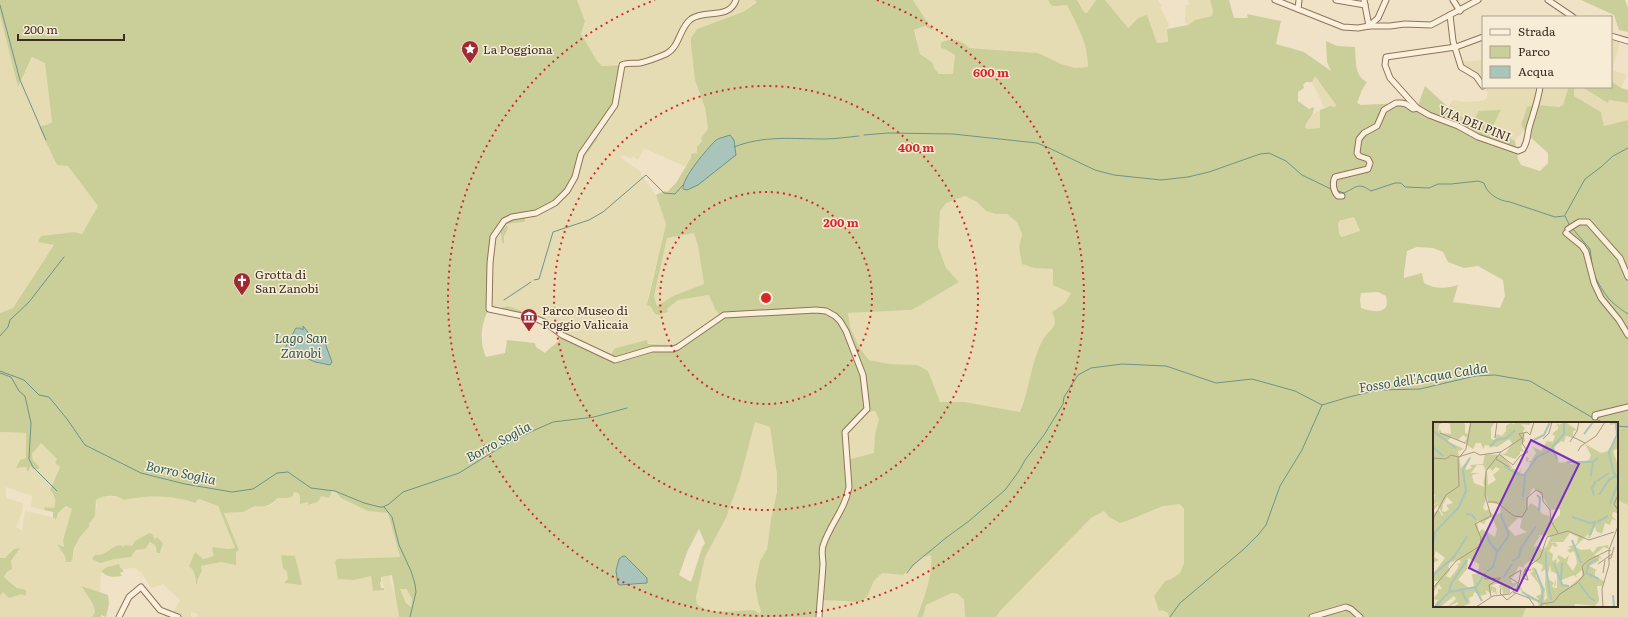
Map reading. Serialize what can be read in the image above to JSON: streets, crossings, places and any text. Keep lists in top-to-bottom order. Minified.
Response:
{"streets":{"street":["VIA DEI PINI"]},"water":["Lago San Zanobi","Fosso dell'Acqua Calda","Borro Soglia"],"places":{"place":["La Poggiona"],"church":["Grotta di San Zanobi"],"museum":["Parco Museo di Poggio Valicaia"]},"legend":["Strada","Parco","Acqua"],"scale_bar":"200 m","rings":["600 m","400 m","200 m"]}
